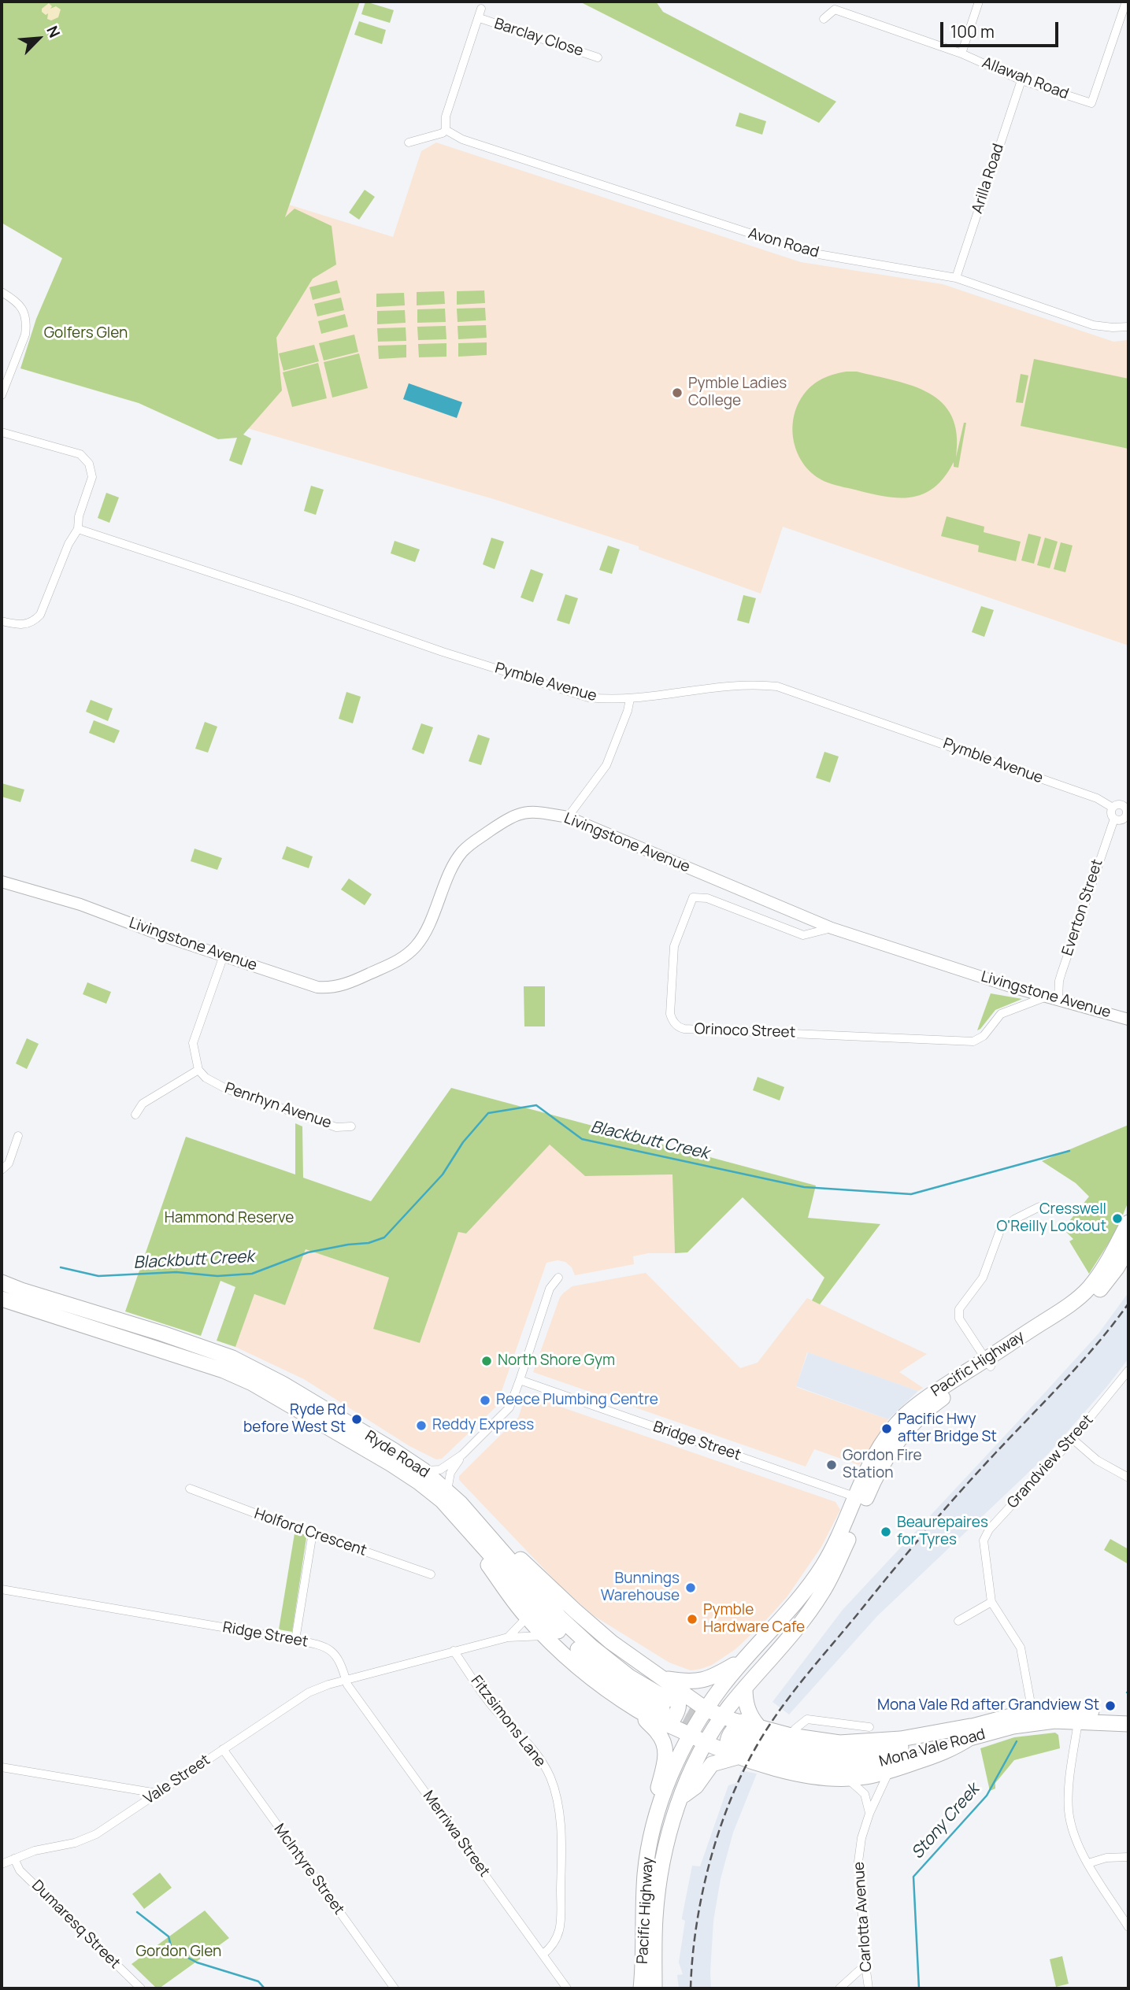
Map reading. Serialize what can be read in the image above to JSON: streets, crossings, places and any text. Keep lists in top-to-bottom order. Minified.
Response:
{"streets":{"highway":["Pacific Highway","Ryde Road","Mona Vale Road"],"street":["Barclay Close","Allawah Road","Arilla Road","Avon Road","Pymble Avenue","Livingstone Avenue","Everton Street","Orinoco Street","Penrhyn Avenue","Bridge Street","Grandview Street","Holford Crescent","Ridge Street","Fitzsimons Lane","Vale Street","Merriwa Street","McIntyre Street","Carlotta Avenue","Dumaresq Street"]},"crossings":[["Allawah Road","Arilla Road"],["Arilla Road","Avon Road"],["Pymble Avenue","Everton Street"],["Livingstone Avenue","Everton Street"],["Livingstone Avenue","Orinoco Street"],["Everton Street","Orinoco Street"],["Pacific Highway","Bridge Street"],["Grandview Street","Mona Vale Road"],["Ridge Street","Vale Street"],["Ridge Street","Merriwa Street"],["Fitzsimons Lane","Merriwa Street"],["Vale Street","Merriwa Street"],["Vale Street","McIntyre Street"],["Vale Street","Dumaresq Street"]],"water":["Blackbutt Creek","Stony Creek"],"parks":["Golfers Glen","Hammond Reserve","Gordon Glen"],"places":["Pymble Ladies College","Cresswell O'Reilly Lookout","North Shore Gym","Reece Plumbing Centre","Ryde Rd before West St","Reddy Express","Pacific Hwy after Bridge St","Gordon Fire Station","Beaurepaires for Tyres","Bunnings Warehouse","Pymble Hardware Cafe","Mona Vale Rd after Grandview St"],"scale_bar":"100 m","north":"top right"}
